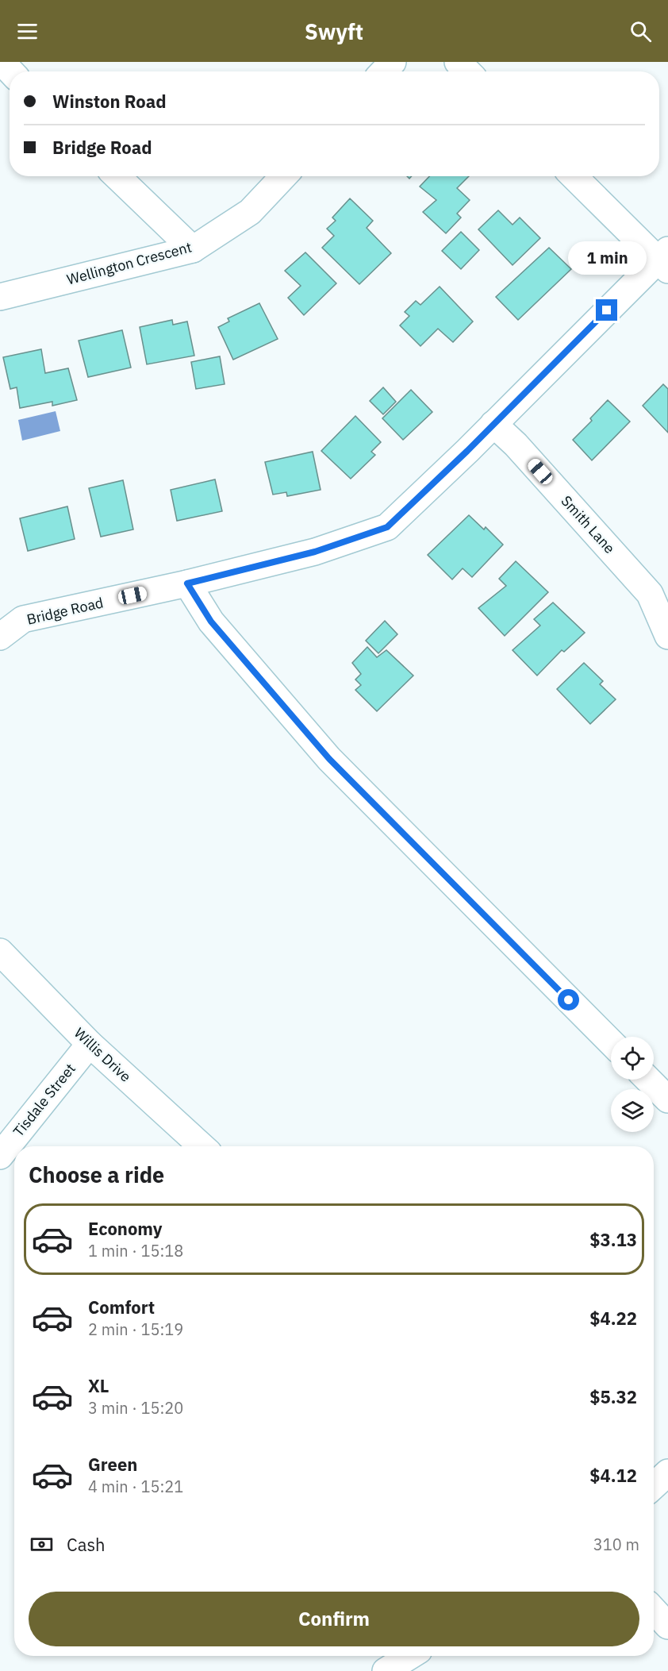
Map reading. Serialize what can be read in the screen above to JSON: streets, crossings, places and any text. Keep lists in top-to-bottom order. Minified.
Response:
{"streets":{"street":["Wellington Crescent","Smith Lane","Bridge Road","Willis Drive","Tisdale Street"]},"crossings":[["Smith Lane","Bridge Road"],["Willis Drive","Tisdale Street"]],"page":{"header":"Swyft","banner":["Winston Road","Bridge Road"],"bubble":"1 min","heading":"Choose a ride","list":[{"name":"Economy","note":"1 min · 15:18","value":"$3.13"},{"name":"Comfort","note":"2 min · 15:19","value":"$4.22"},{"name":"XL","note":"3 min · 15:20","value":"$5.32"},{"name":"Green","note":"4 min · 15:21","value":"$4.12"}],"pay":["Cash","310 m"],"buttons":"Confirm"}}
